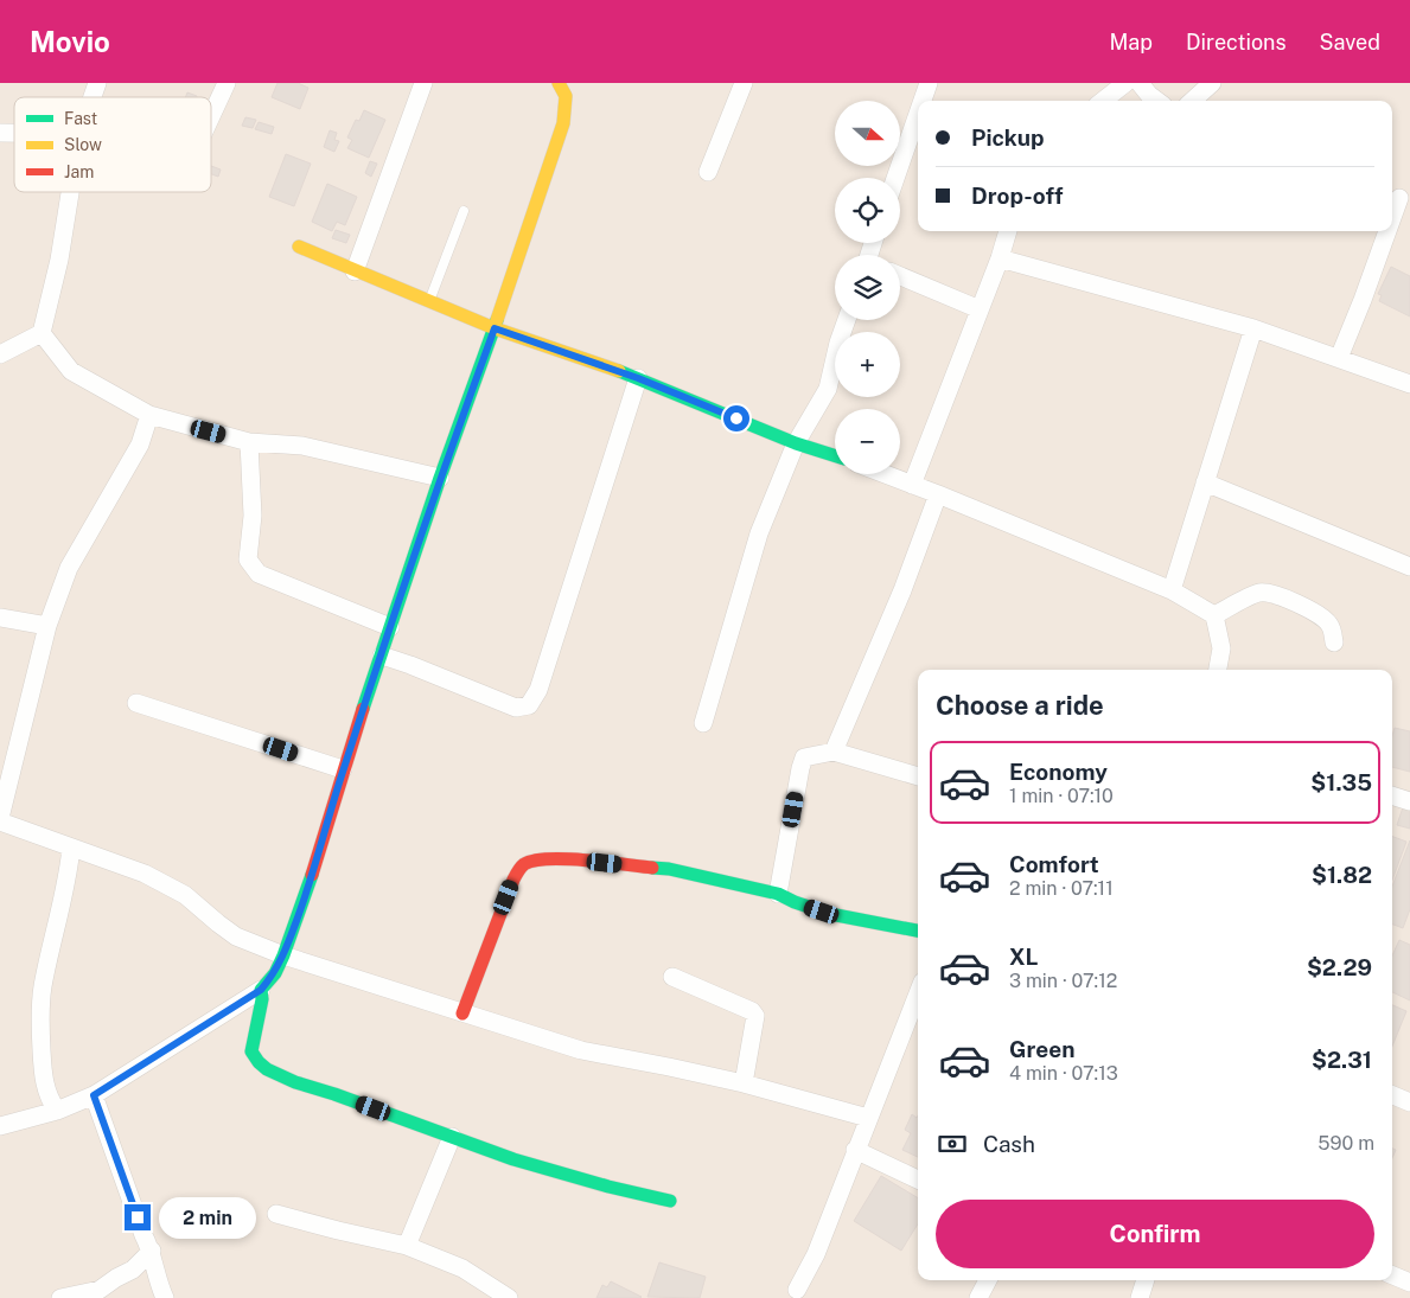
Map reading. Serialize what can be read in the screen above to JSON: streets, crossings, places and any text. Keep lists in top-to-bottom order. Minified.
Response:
{"legend":["Fast","Slow","Jam"],"north":"right","page":{"header":"Movio","nav":["Map","Directions","Saved"],"map_buttons":["+","−"],"banner":["Pickup","Drop-off"],"heading":"Choose a ride","list":[{"name":"Economy","note":"1 min · 07:10","value":"$1.35"},{"name":"Comfort","note":"2 min · 07:11","value":"$1.82"},{"name":"XL","note":"3 min · 07:12","value":"$2.29"},{"name":"Green","note":"4 min · 07:13","value":"$2.31"}],"pay":["Cash","590 m"],"buttons":"Confirm","bubble":"2 min"}}
